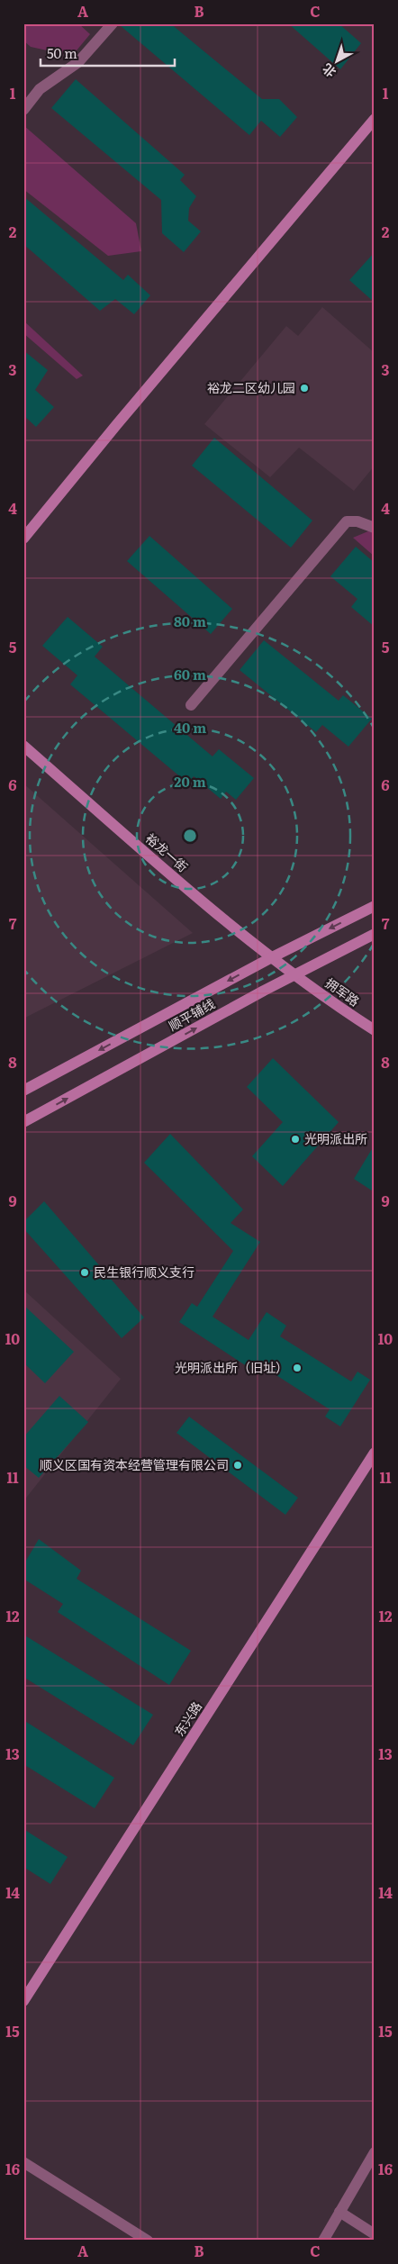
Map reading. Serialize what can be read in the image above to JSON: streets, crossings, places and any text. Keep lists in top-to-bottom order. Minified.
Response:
{"streets":{"street":["裕龙一街","拥军路","顺平辅线","东兴路"]},"crossings":[["裕龙一街","拥军路"],["裕龙一街","顺平辅线"],["拥军路","顺平辅线"]],"places":["裕龙二区幼儿园","光明派出所","民生银行顺义支行","光明派出所（旧址）","顺义区国有资本经营管理有限公司"],"scale_bar":"50 m","north":"bottom left","grid":{"columns":["A","B","C"],"rows":["1","2","3","4","5","6","7","8","9","10","11","12","13","14","15","16"]},"rings":["80 m","60 m","40 m","20 m"]}
